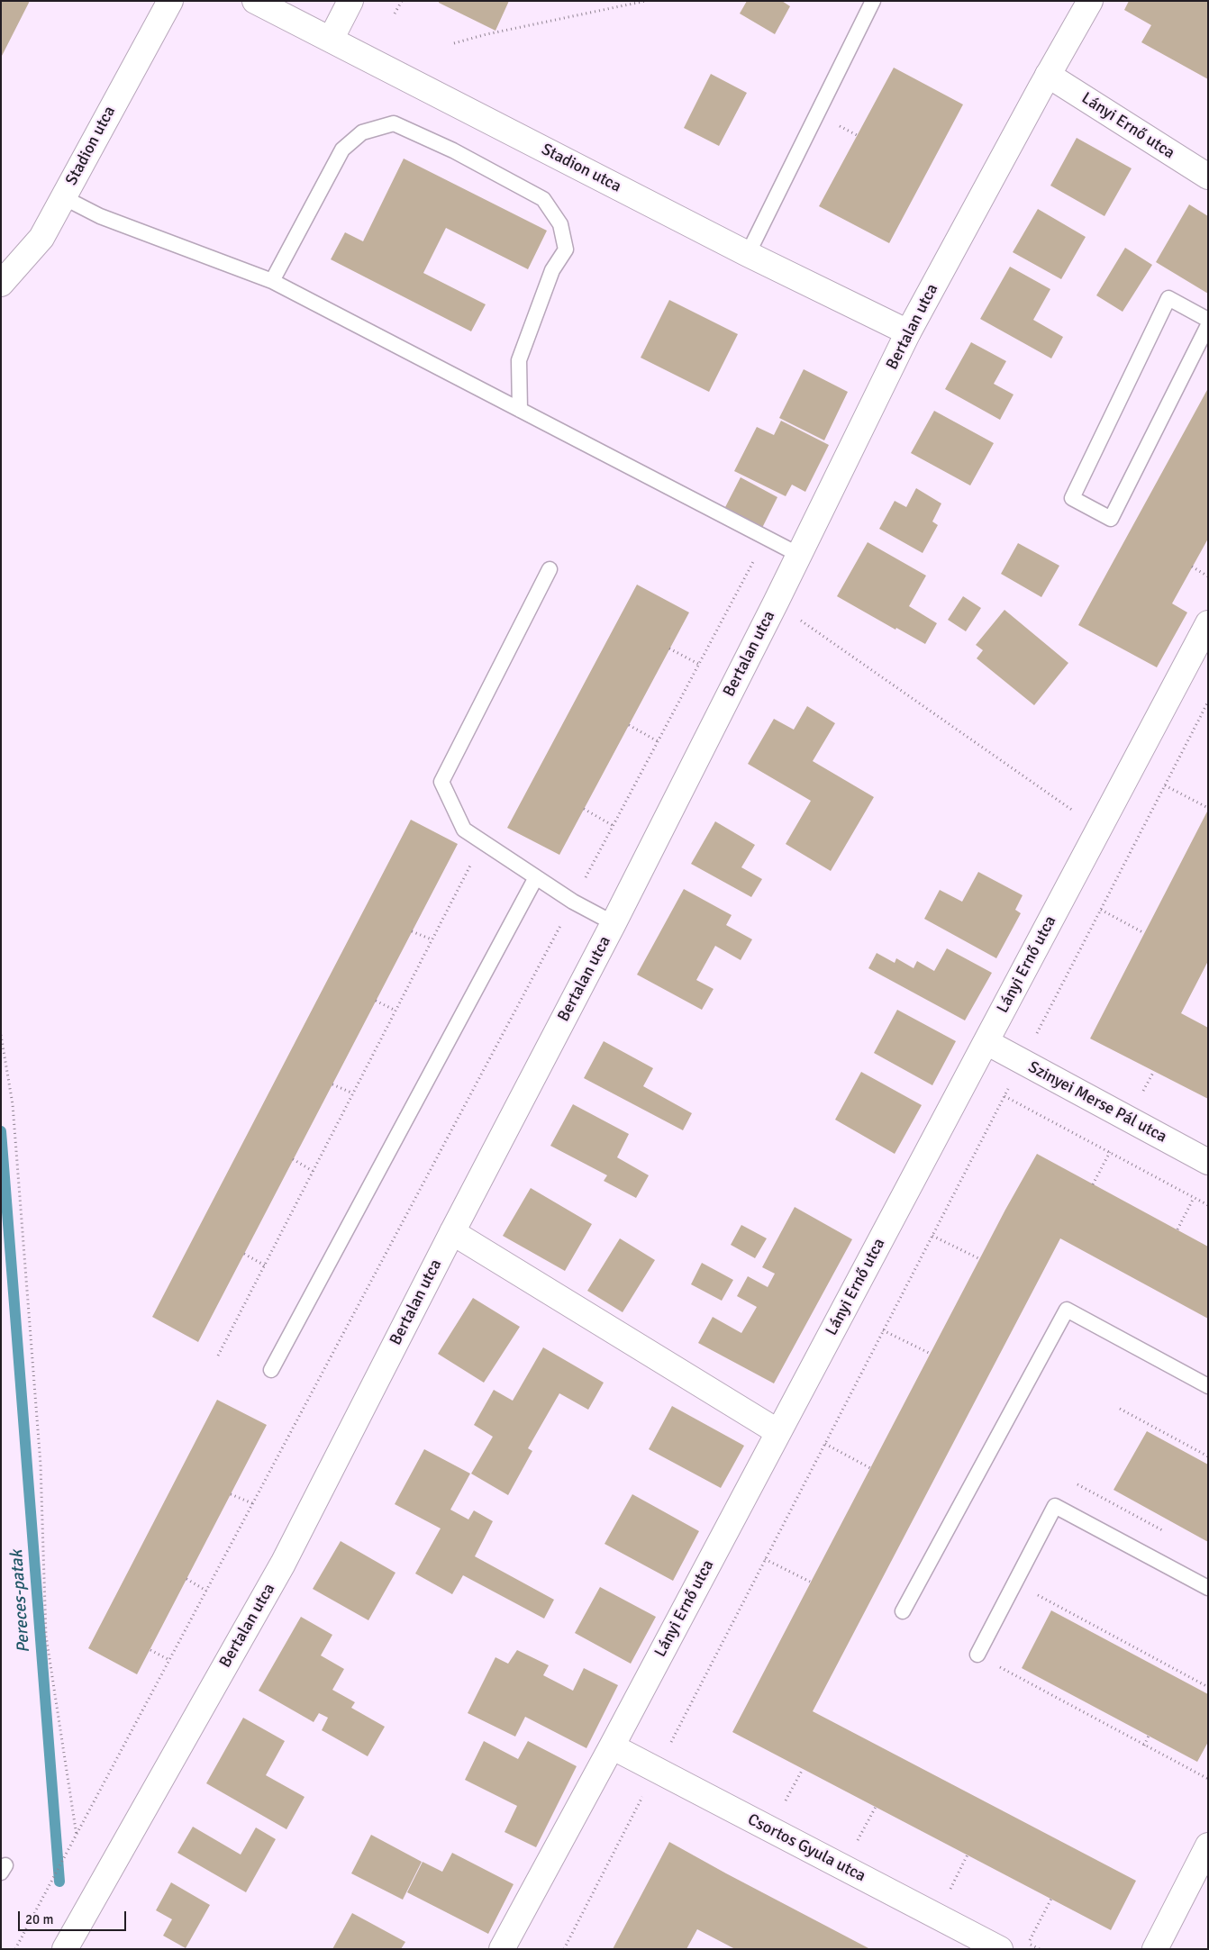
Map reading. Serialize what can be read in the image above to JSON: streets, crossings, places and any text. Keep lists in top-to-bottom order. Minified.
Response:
{"streets":{"street":["Lányi Ernő utca","Stadion utca","Bertalan utca","Szinyei Merse Pál utca","Csortos Gyula utca"]},"crossings":[["Lányi Ernő utca","Bertalan utca"],["Lányi Ernő utca","Szinyei Merse Pál utca"],["Lányi Ernő utca","Csortos Gyula utca"],["Stadion utca","Bertalan utca"]],"water":["Pereces-patak"],"scale_bar":"20 m"}
